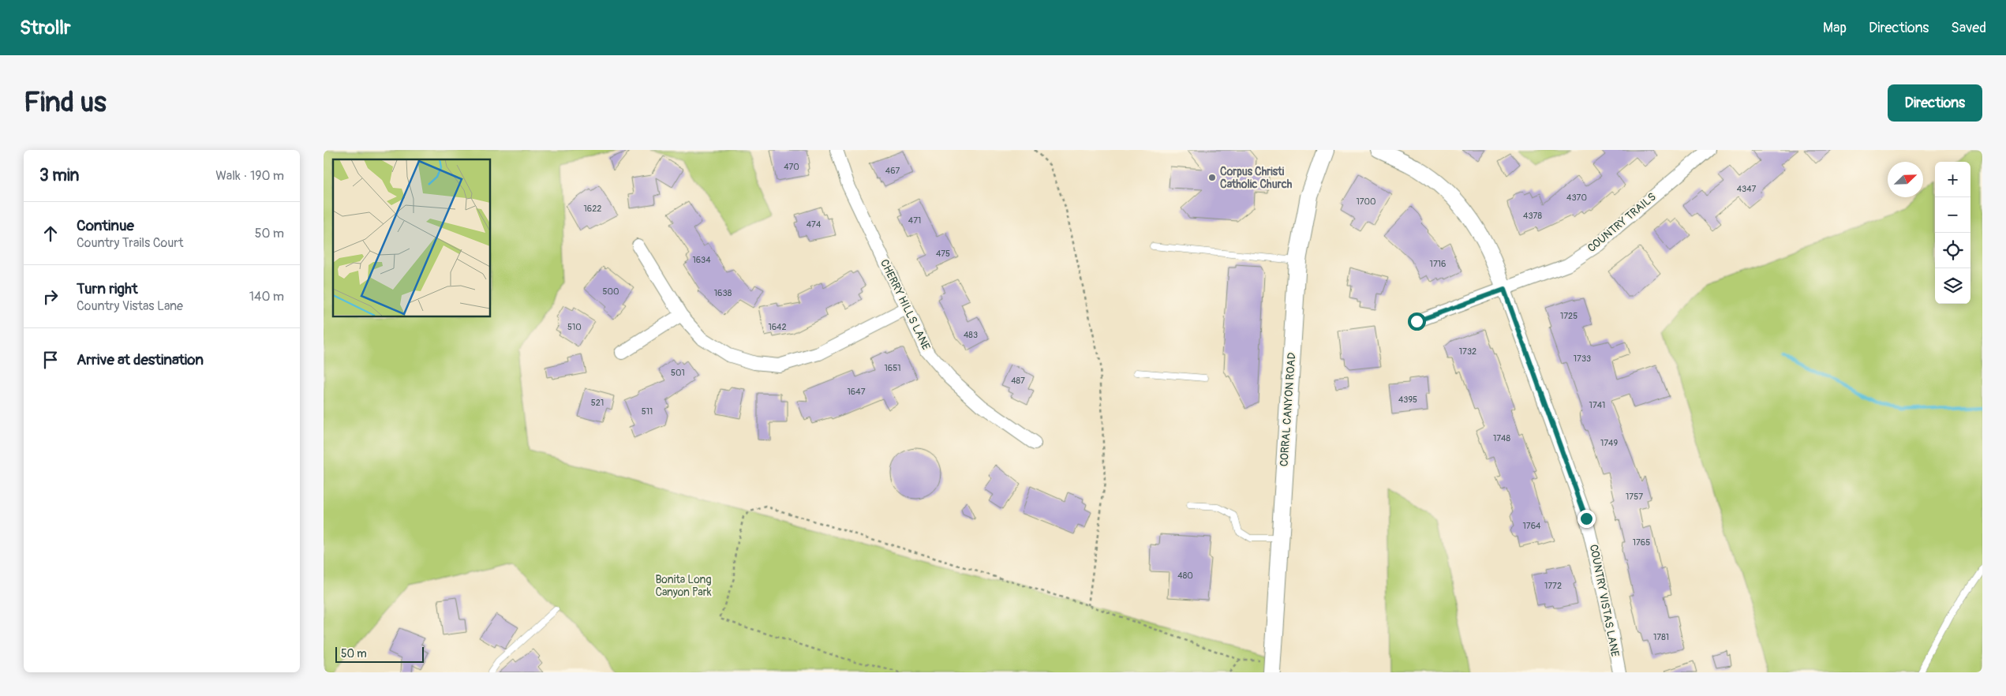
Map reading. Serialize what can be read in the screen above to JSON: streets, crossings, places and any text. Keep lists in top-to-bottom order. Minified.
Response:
{"streets":{"main road":["CORRAL CANYON ROAD"],"street":["COUNTRY TRAILS","CHERRY HILLS LANE","COUNTRY VISTAS LANE"]},"crossings":[["COUNTRY TRAILS","COUNTRY VISTAS LANE"]],"parks":["Bonita Long Canyon Park"],"places":["Corpus Christi Catholic Church"],"house_numbers":["470","467","4347","4370","1700","1622","4378","471","474","475","1634","1716","500","1638","1725","510","1642","483","1732","1733","1651","501","487","1647","4395","521","1741","511","1748","1749","1757","1764","1765","480","1772","1781"],"scale_bar":"50 m","north":"top right","page":{"header":"Strollr","nav":["Map","Directions","Saved"],"buttons":"Directions","title":"Find us","heading":["3 min","Walk · 190 m"],"map_buttons":["+","−"],"list":[["Continue","Country Trails Court","50 m"],["Turn right","Country Vistas Lane","140 m"],"Arrive at destination"],"scale":"50 m"}}
